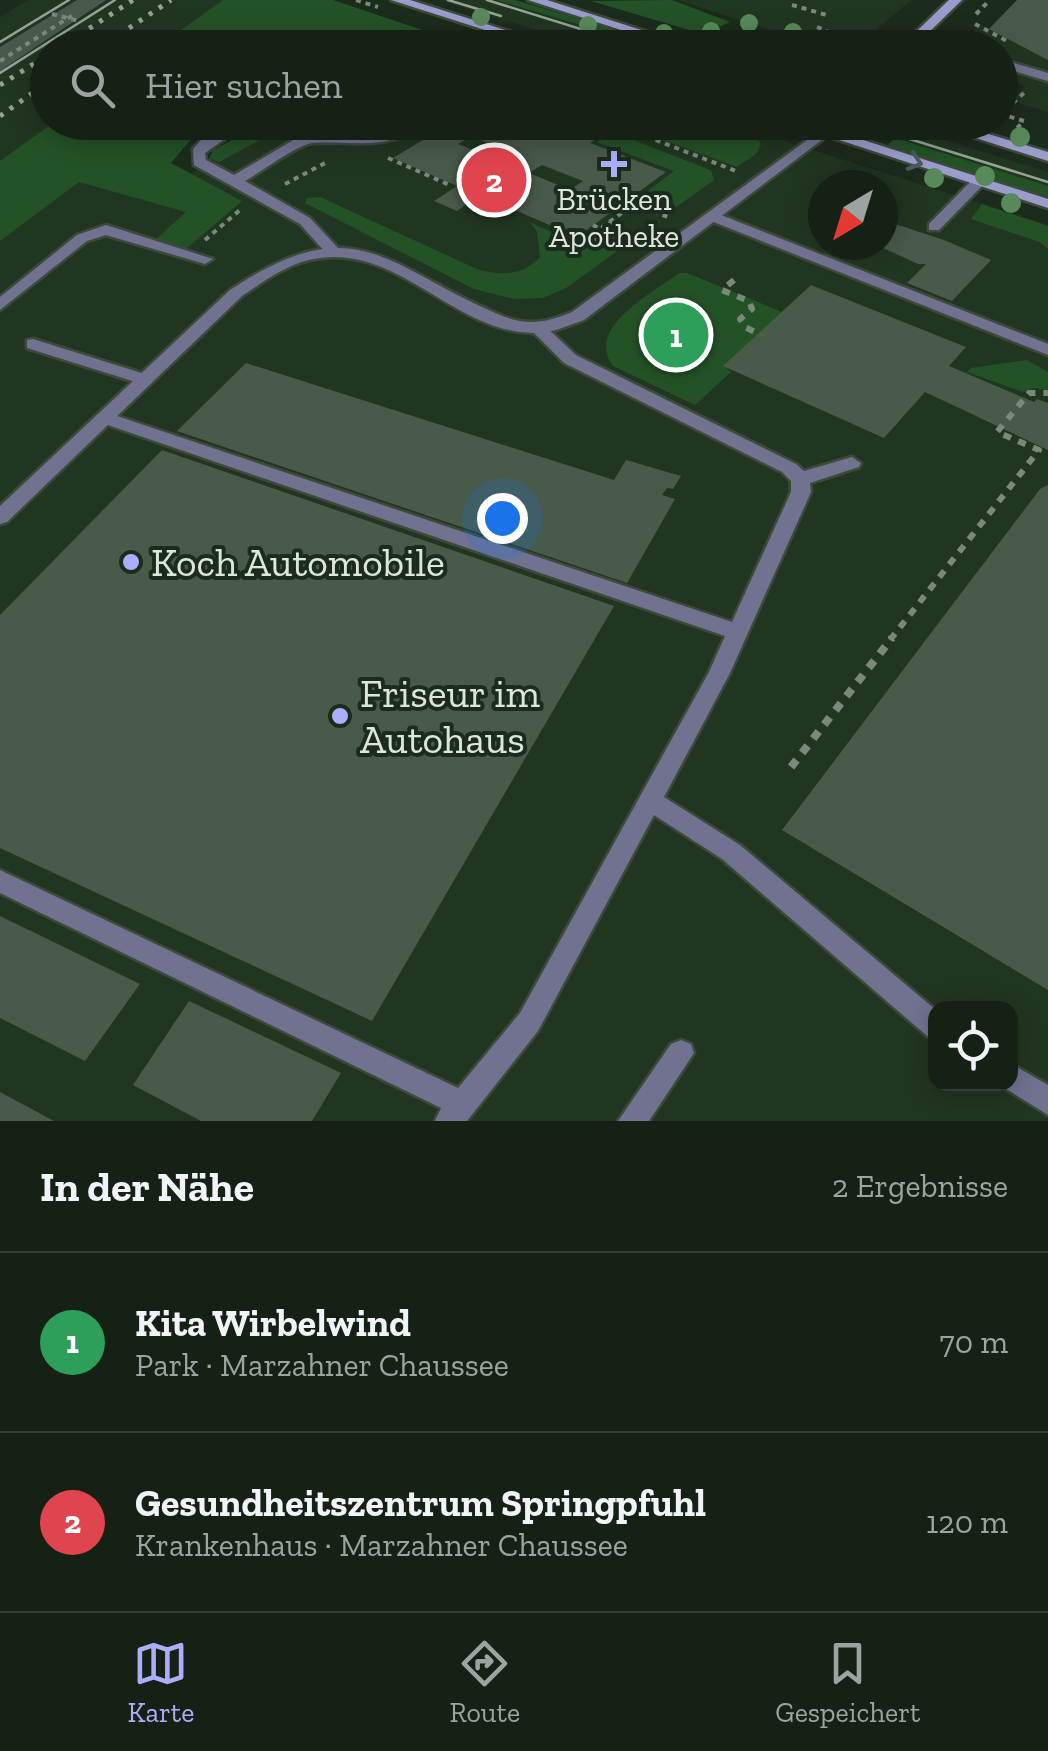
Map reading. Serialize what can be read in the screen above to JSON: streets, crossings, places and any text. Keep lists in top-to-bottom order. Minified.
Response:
{"places":{"health":["Brücken Apotheke"],"other":["Koch Automobile","Friseur im Autohaus"]},"north":"bottom left","page":{"search":"Hier suchen","pins":["2","1"],"heading":["In der Nähe","2 Ergebnisse"],"list":[{"mark":"1","name":"Kita Wirbelwind","note":"Park · Marzahner Chaussee","value":"70 m"},{"mark":"2","name":"Gesundheitszentrum Springpfuhl","note":"Krankenhaus · Marzahner Chaussee","value":"120 m"}],"nav":["Karte","Route","Gespeichert"]}}
